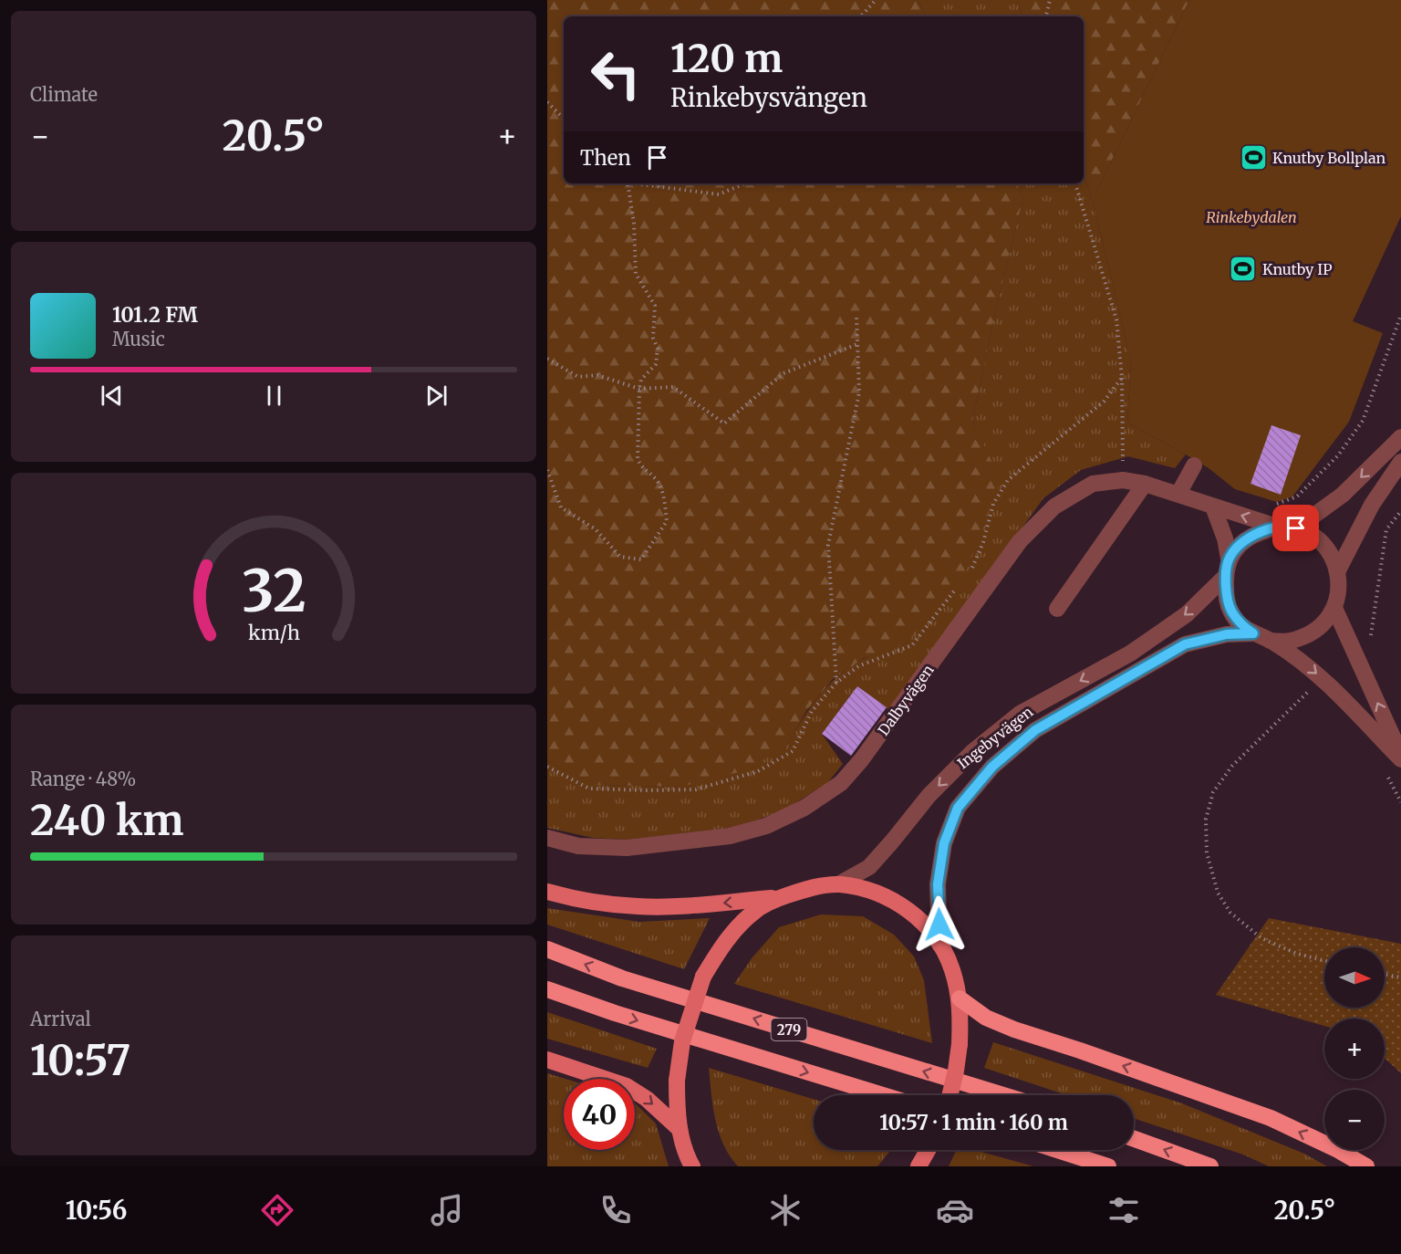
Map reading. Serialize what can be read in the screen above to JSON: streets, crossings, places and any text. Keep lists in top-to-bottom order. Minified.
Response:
{"streets":{"highway":["279"],"street":["Dalbyvägen","Ingebyvägen"]},"crossings":[["Dalbyvägen","Ingebyvägen"]],"parks":["Rinkebydalen"],"places":{"sports":["Knutby Bollplan","Knutby IP"]},"north":"right","page":{"tile":["Climate",["Range · 48%","240 km"],["Arrival","10:57"]],"turn":["120 m","Rinkebysvängen"],"heat":["−","20.5°","+"],"then":"Then","song":["101.2 FM","Music"],"map_buttons":["+","−"],"limit":"40","trip":"10:57 · 1 min · 160 m","tabs":["10:56","20.5°"],"gauge":["32","km/h"]}}
